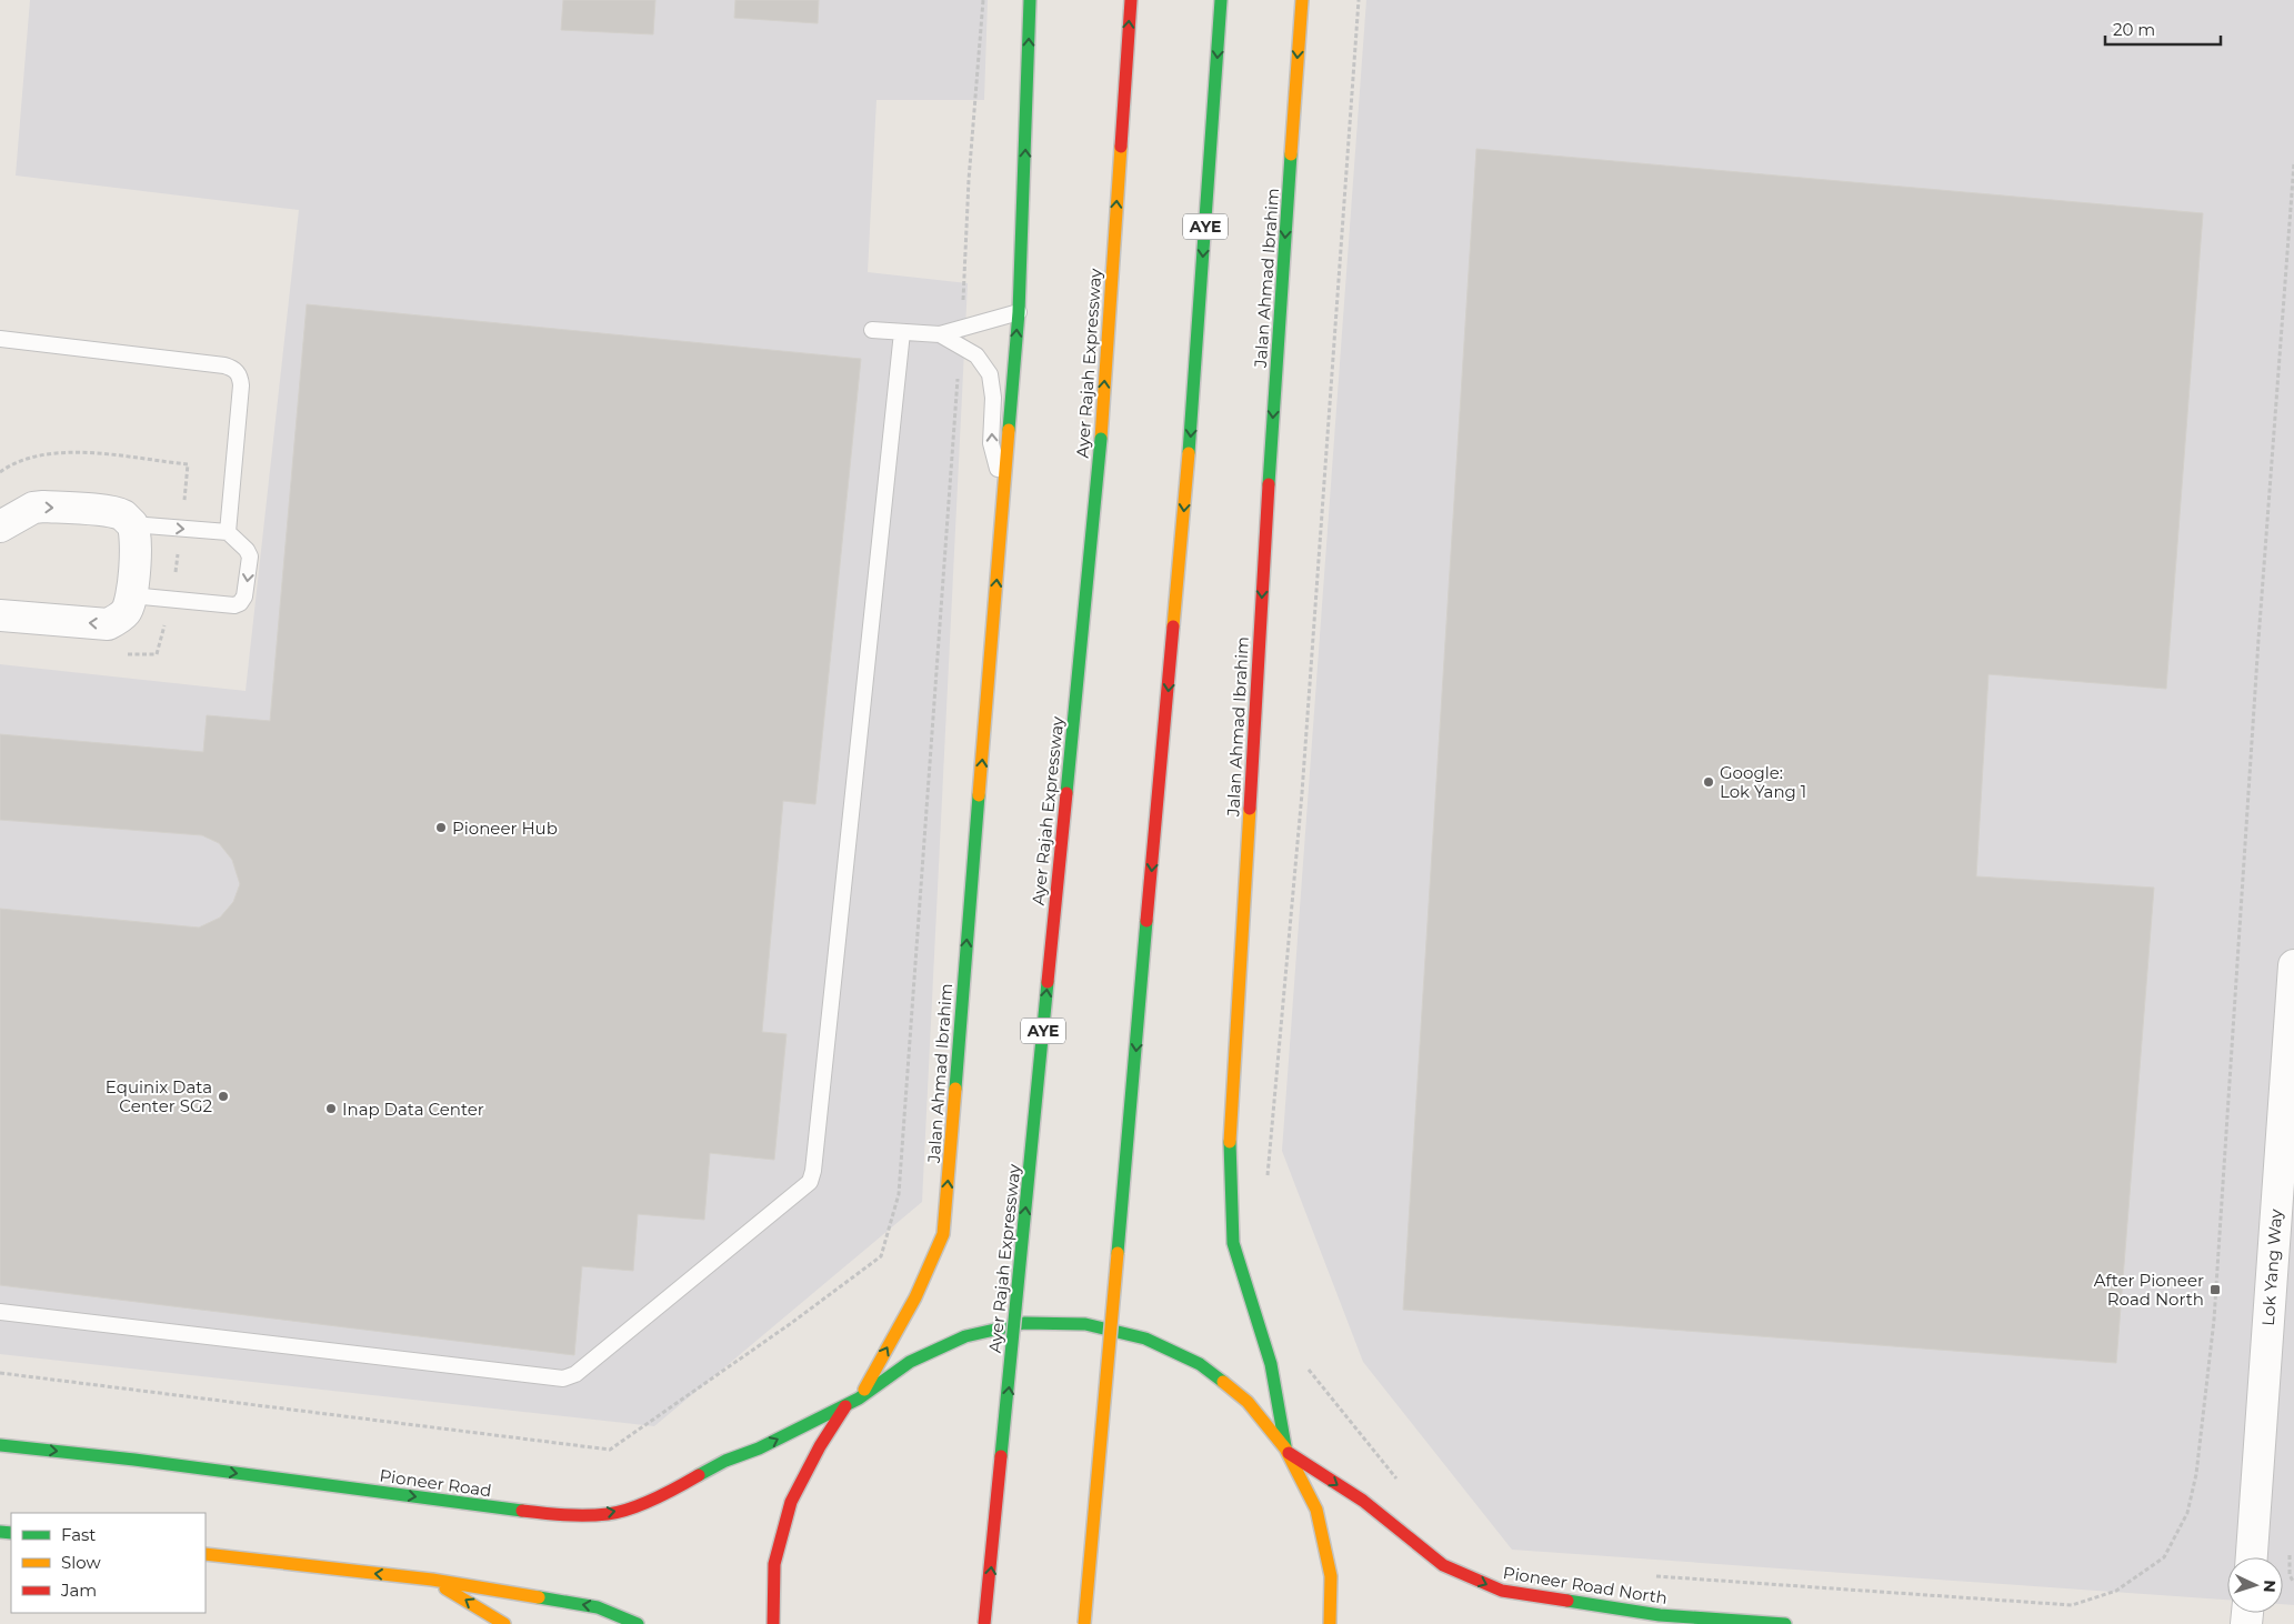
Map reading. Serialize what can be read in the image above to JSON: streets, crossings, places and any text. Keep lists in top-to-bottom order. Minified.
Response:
{"streets":{"main road":["AYE","Jalan Ahmad Ibrahim","Ayer Rajah Expressway","Pioneer Road","Pioneer Road North"],"street":["Lok Yang Way"]},"crossings":[["Jalan Ahmad Ibrahim","Pioneer Road"],["Jalan Ahmad Ibrahim","Pioneer Road North"],["Pioneer Road","Pioneer Road North"]],"one_way":["Pioneer Road North"],"places":{"other":["Google: Lok Yang 1","Pioneer Hub","Equinix Data Center SG2","Inap Data Center"],"transit":["After Pioneer Road North"]},"legend":["Fast","Slow","Jam"],"scale_bar":"20 m","north":"right"}
